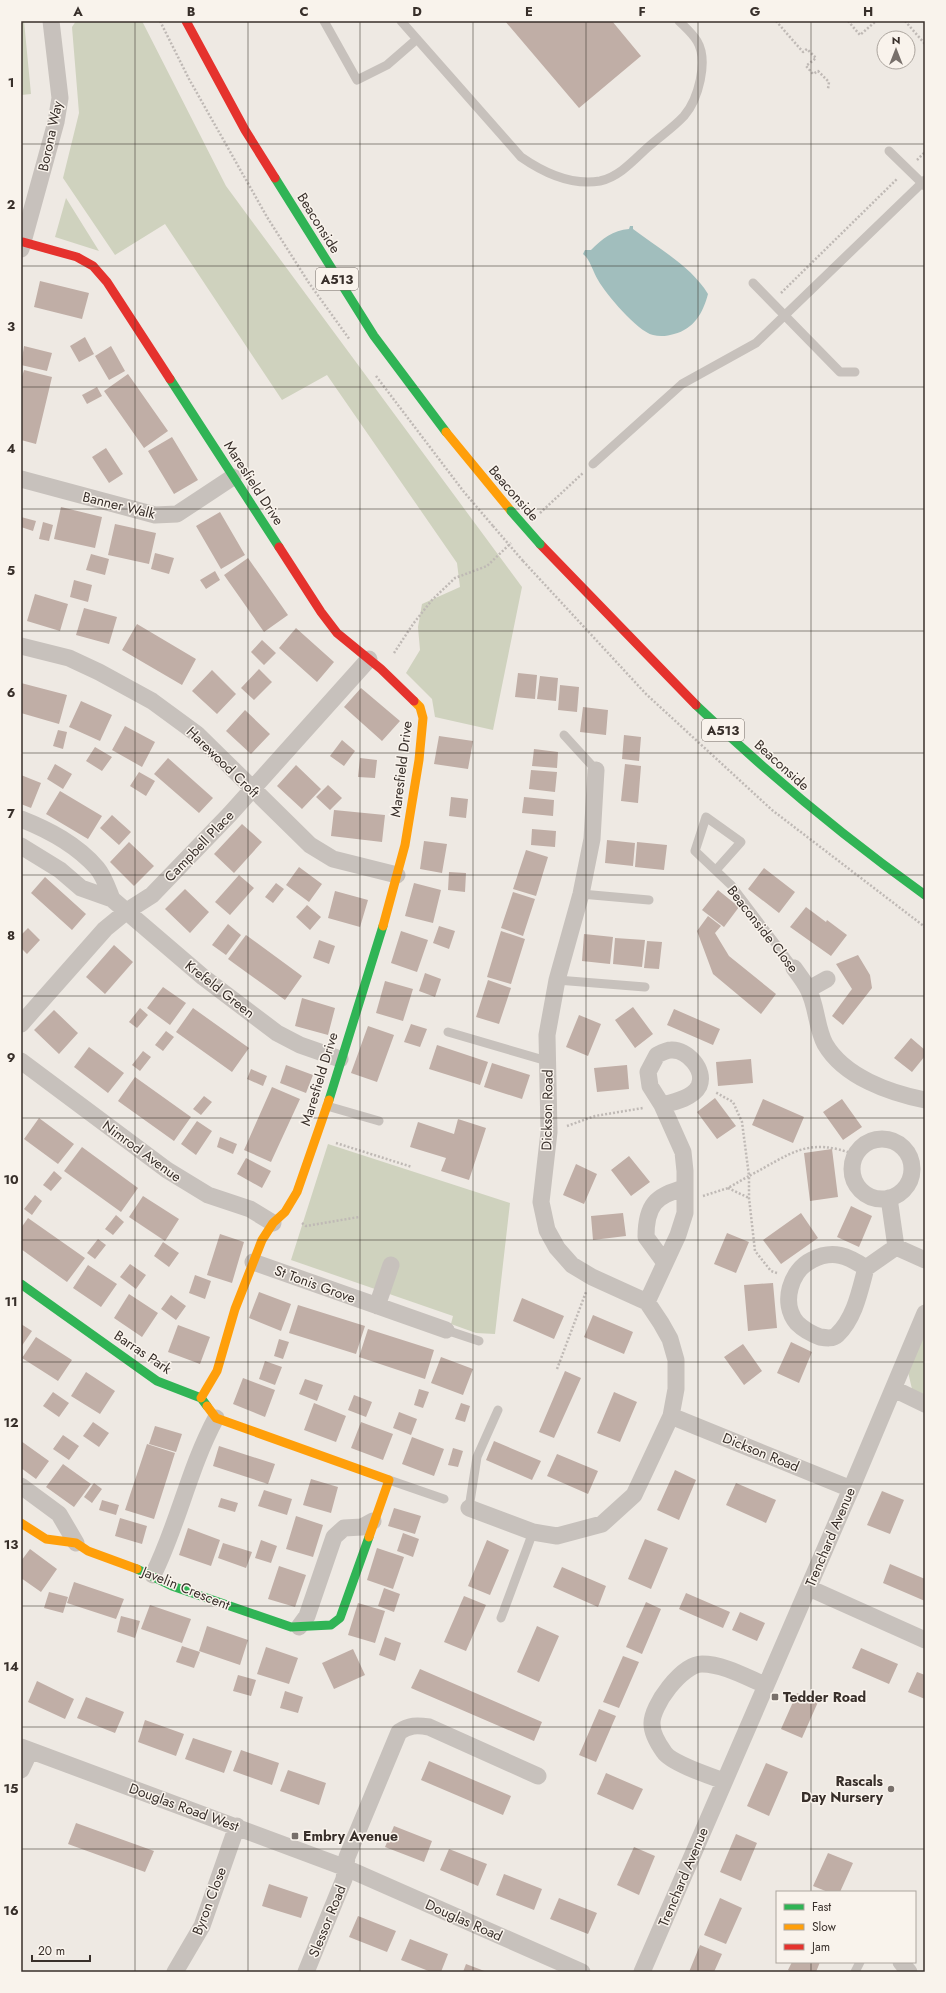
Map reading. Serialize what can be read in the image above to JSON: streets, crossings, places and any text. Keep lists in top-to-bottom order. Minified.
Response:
{"streets":{"main road":["Beaconside","A513","Maresfield Drive","Barras Park","Javelin Crescent"],"street":["Borona Way","Banner Walk","Harewood Croft","Campbell Place","Beaconside Close","Krefeld Green","Dickson Road","Nimrod Avenue","St Tonis Grove","Trenchard Avenue","Douglas Road West","Byron Close","Douglas Road","Slessor Road"]},"crossings":[["Borona Way","Maresfield Drive"],["Maresfield Drive","Banner Walk"],["Maresfield Drive","Harewood Croft"],["Maresfield Drive","Campbell Place"],["Maresfield Drive","Krefeld Green"],["Maresfield Drive","Nimrod Avenue"],["Maresfield Drive","St Tonis Grove"],["Maresfield Drive","Barras Park"],["Harewood Croft","Campbell Place"],["Campbell Place","Krefeld Green"],["Dickson Road","Trenchard Avenue"],["Douglas Road West","Byron Close"],["Douglas Road West","Douglas Road"],["Douglas Road West","Slessor Road"],["Douglas Road","Slessor Road"]],"places":{"transit":["Tedder Road","Embry Avenue"],"other":["Rascals Day Nursery"]},"legend":["Fast","Slow","Jam"],"scale_bar":"20 m","north":"top","grid":{"columns":["A","B","C","D","E","F","G","H"],"rows":["1","2","3","4","5","6","7","8","9","10","11","12","13","14","15","16"]}}
